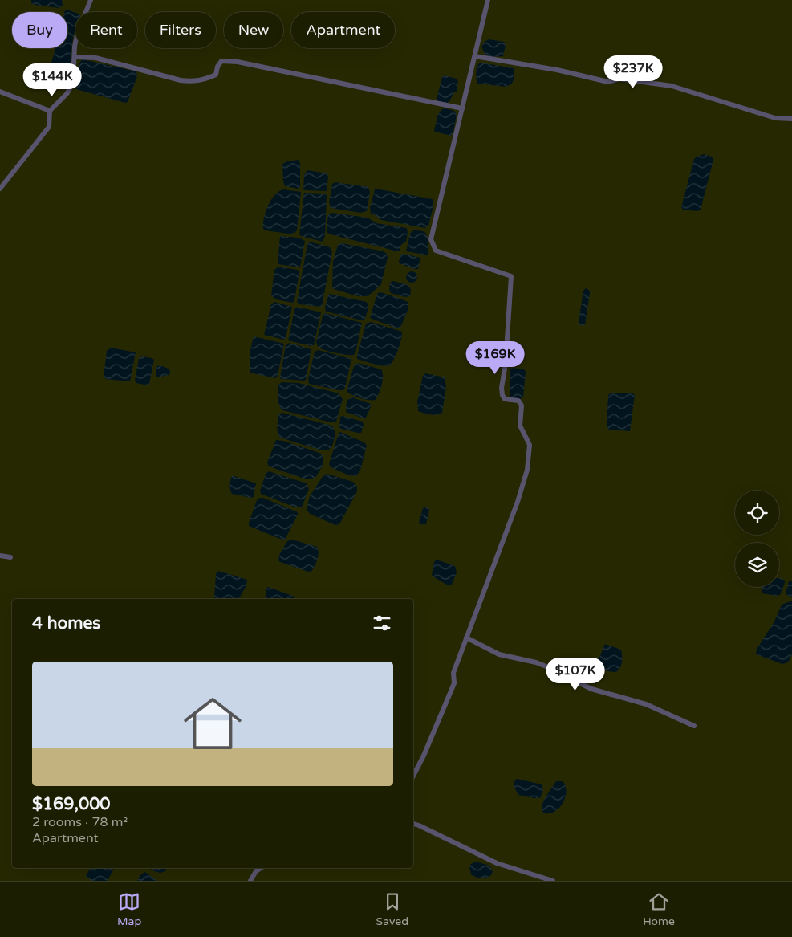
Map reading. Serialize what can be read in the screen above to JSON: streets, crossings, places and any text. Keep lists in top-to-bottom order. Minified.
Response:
{"page":{"chip":["Buy","Rent","Filters","New","Apartment"],"price":["$237K","$144K","$169K","$107K"],"heading":"4 homes","list":[{"name":"$169,000","note":"2 rooms · 78 m² · Apartment"}],"tabs":["Map","Saved","Home"]}}
